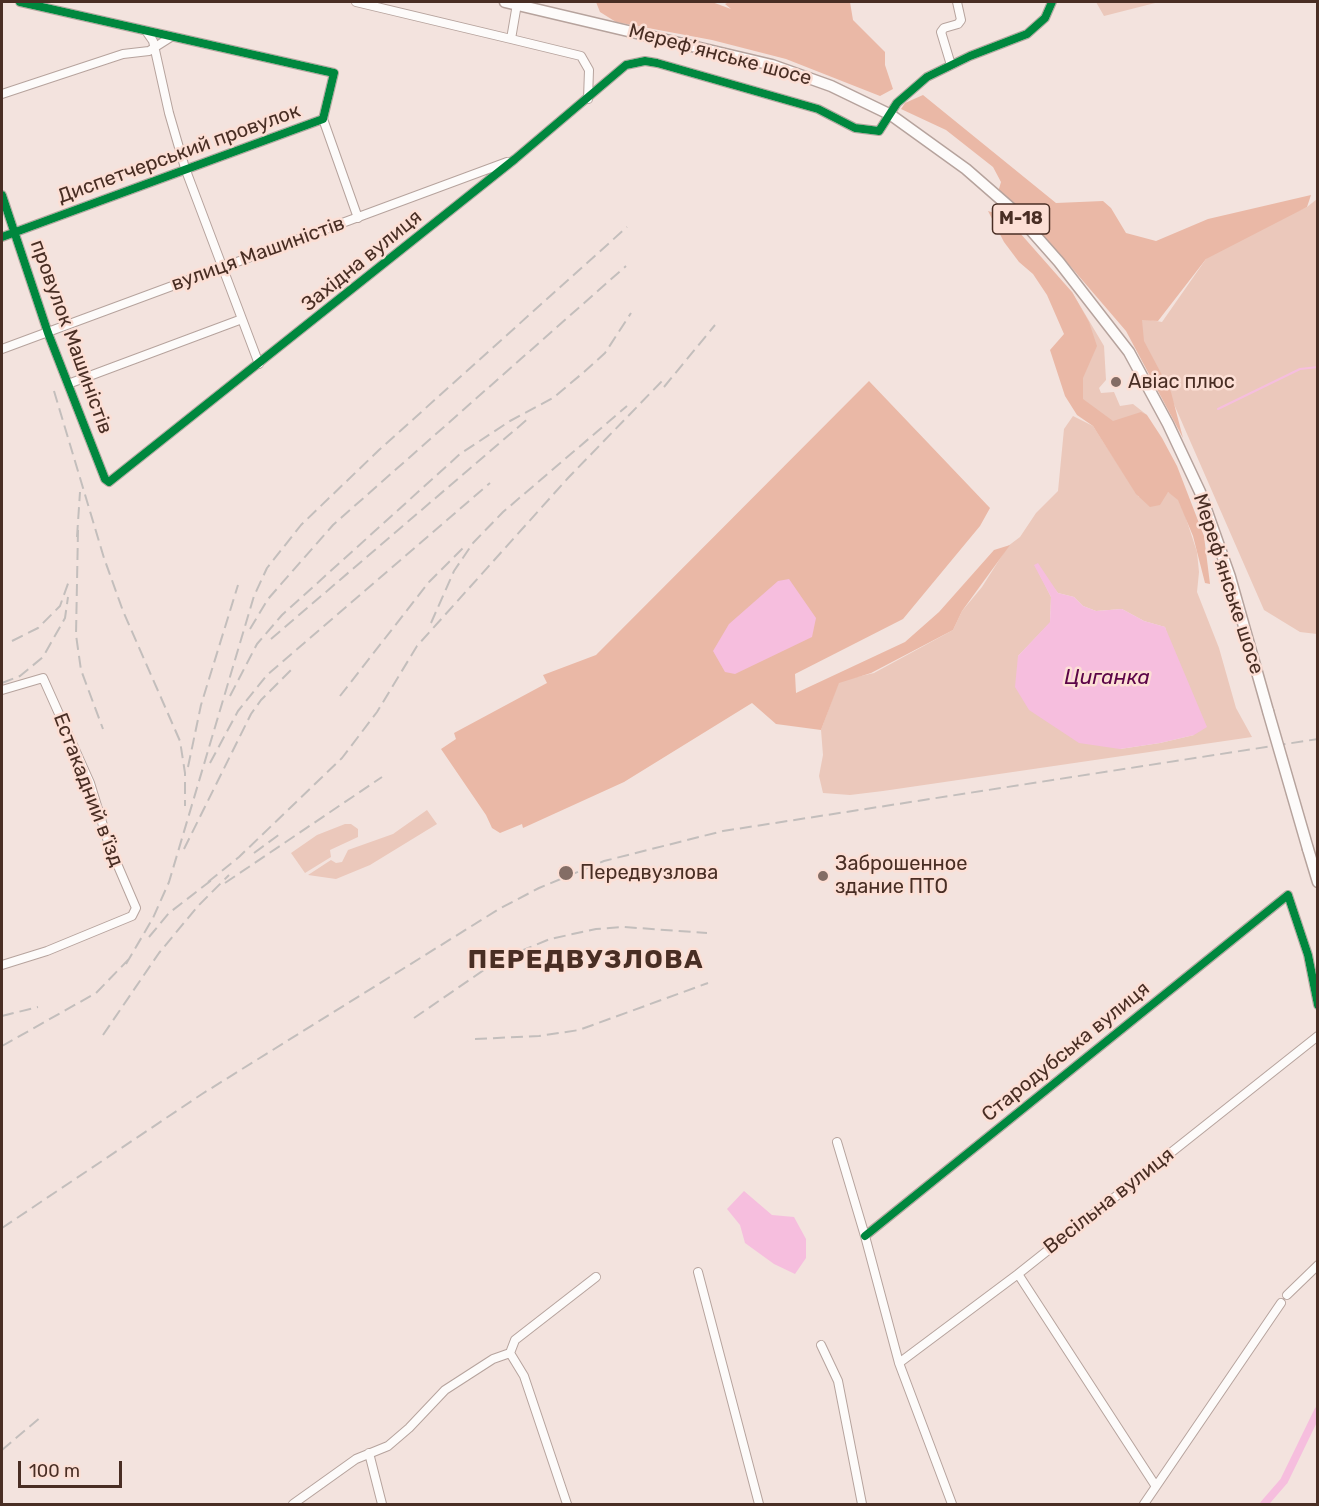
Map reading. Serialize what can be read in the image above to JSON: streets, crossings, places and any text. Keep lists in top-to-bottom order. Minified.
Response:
{"streets":{"highway":["Мереф’янське шосе","М-18"],"street":["Диспетчерський провулок","вулиця Машиністів","Західна вулиця","провулок Машиністів","Естакадний в’їзд","Стародубська вулиця","Весільна вулиця"]},"crossings":[["Мереф’янське шосе","Західна вулиця"],["Диспетчерський провулок","провулок Машиністів"],["вулиця Машиністів","Західна вулиця"],["вулиця Машиністів","провулок Машиністів"],["Західна вулиця","провулок Машиністів"]],"districts":["ПЕРЕДВУЗЛОВА"],"water":["Циганка"],"places":["Авіас плюс","Передвузлова","Заброшенное здание ПТО"],"scale_bar":"100 m"}
